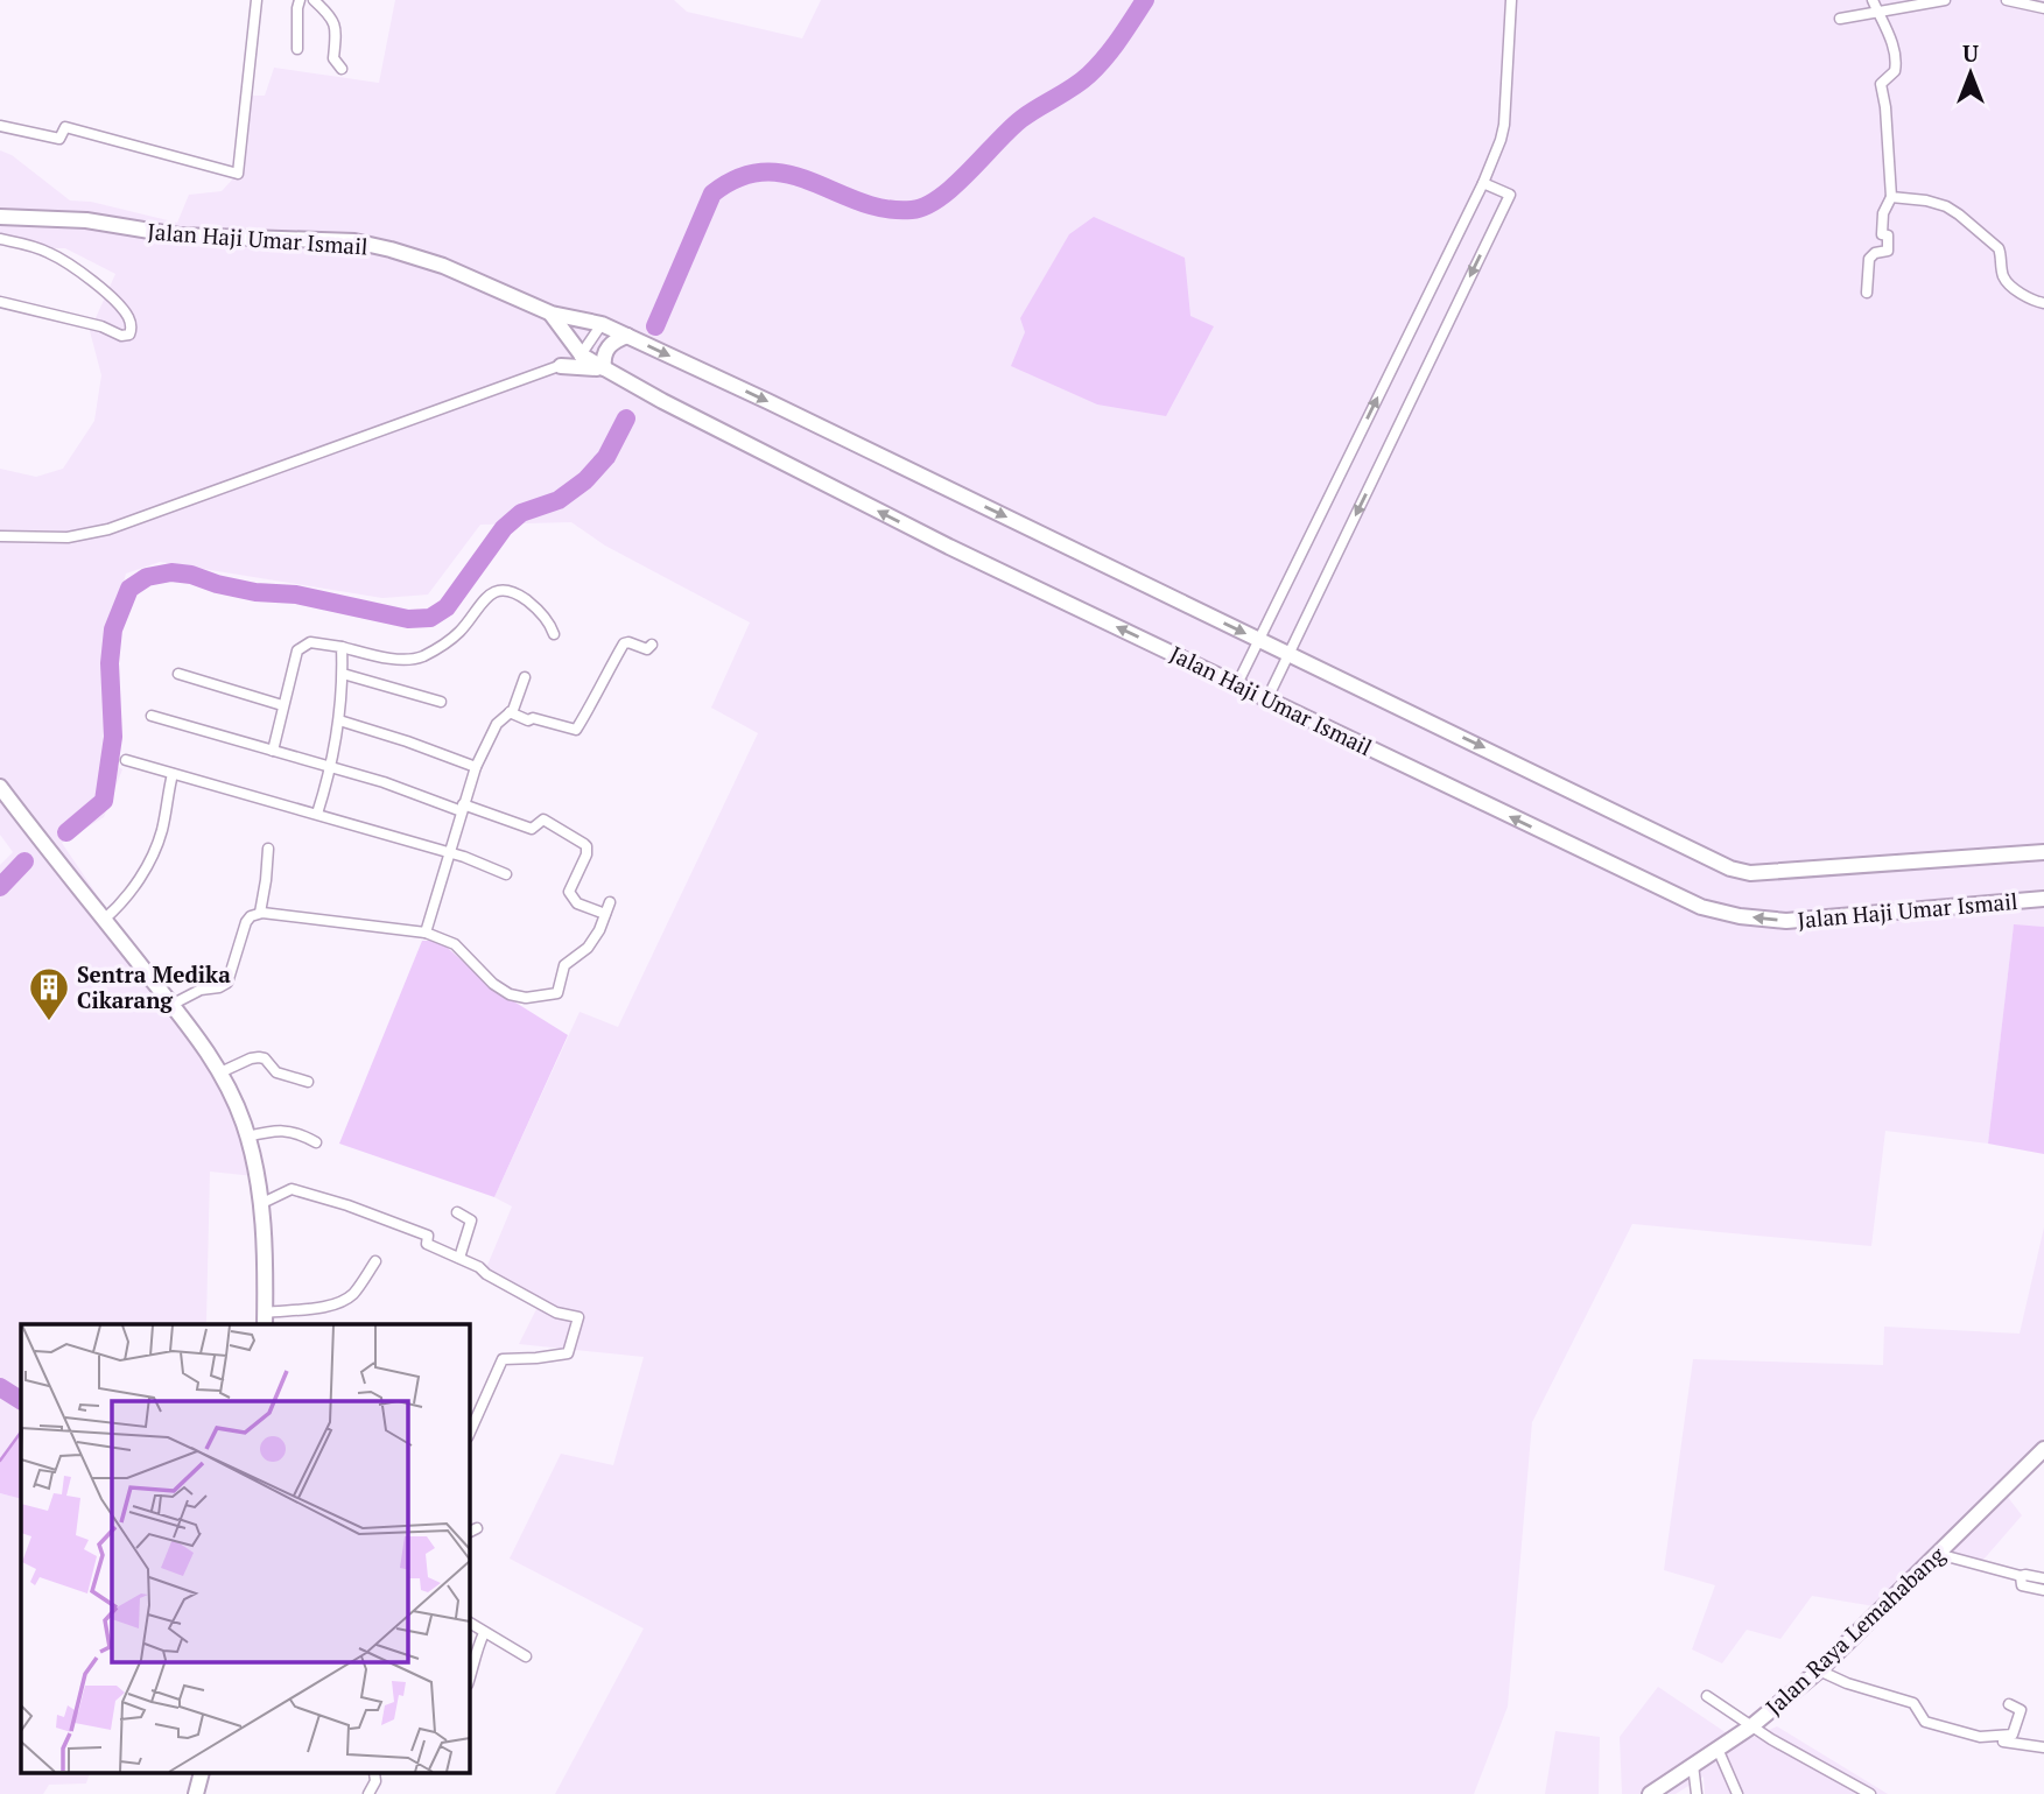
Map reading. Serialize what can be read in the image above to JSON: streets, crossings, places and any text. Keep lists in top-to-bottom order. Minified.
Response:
{"streets":{"main road":["Jalan Haji Umar Ismail","Jalan Raya Lemahabang"]},"places":{"building":["Sentra Medika Cikarang"]},"north":"top"}
